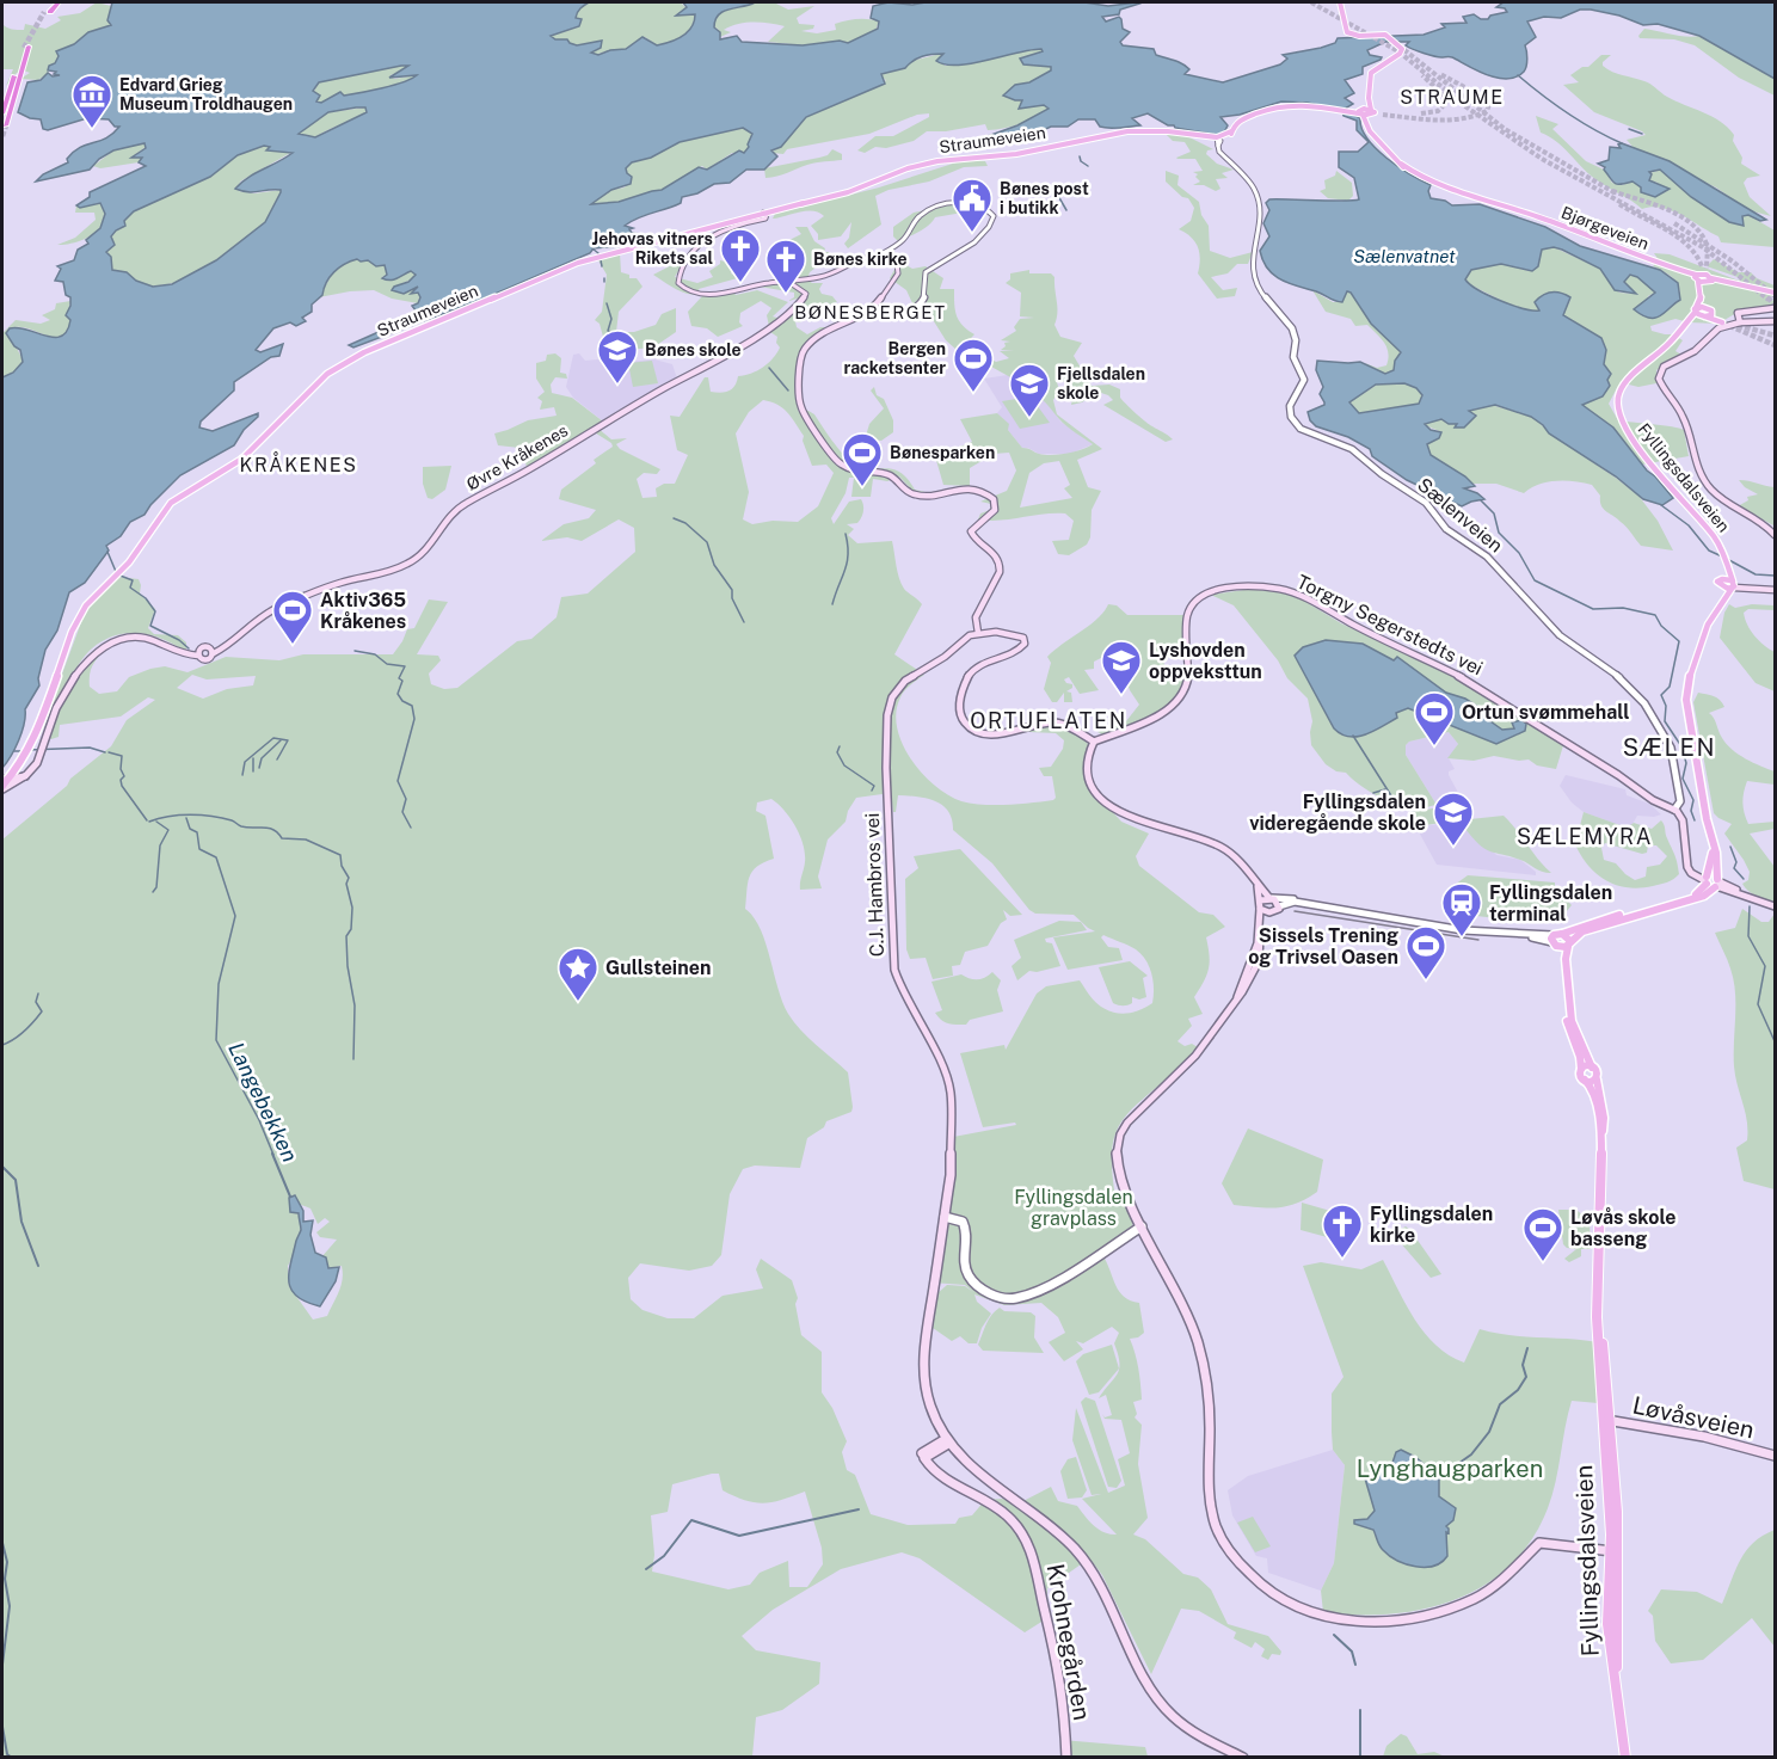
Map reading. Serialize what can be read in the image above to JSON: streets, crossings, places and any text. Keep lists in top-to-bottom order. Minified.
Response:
{"streets":{"main road":["Straumeveien","Bjørgeveien","Øvre Kråkenes","Fyllingsdalsveien","Torgny Segerstedts vei","C.J. Hambros vei","Løvåsveien","Krohnegården"],"street":["Sælenveien"]},"crossings":[["Straumeveien","Sælenveien"],["Fyllingsdalsveien","Løvåsveien"],["Sælenveien","Torgny Segerstedts vei"],["C.J. Hambros vei","Krohnegården"]],"districts":["STRAUME","BØNESBERGET","KRÅKENES","ORTUFLATEN","SÆLEN","SÆLEMYRA"],"water":["Sælenvatnet","Langebekken"],"parks":["Fyllingsdalen gravplass","Lynghaugparken"],"places":{"museum":["Edvard Grieg Museum Troldhaugen"],"public building":["Bønes post i butikk"],"church":["Jehovas vitners Rikets sal","Bønes kirke","Fyllingsdalen kirke"],"school or university":["Bønes skole","Fjellsdalen skole","Lyshovden oppveksttun","Fyllingsdalen videregående skole"],"sports":["Bergen racketsenter","Bønesparken","Aktiv365 Kråkenes","Ortun svømmehall","Sissels Trening og Trivsel Oasen","Løvås skole basseng"],"station":["Fyllingsdalen terminal"],"place":["Gullsteinen"]}}
